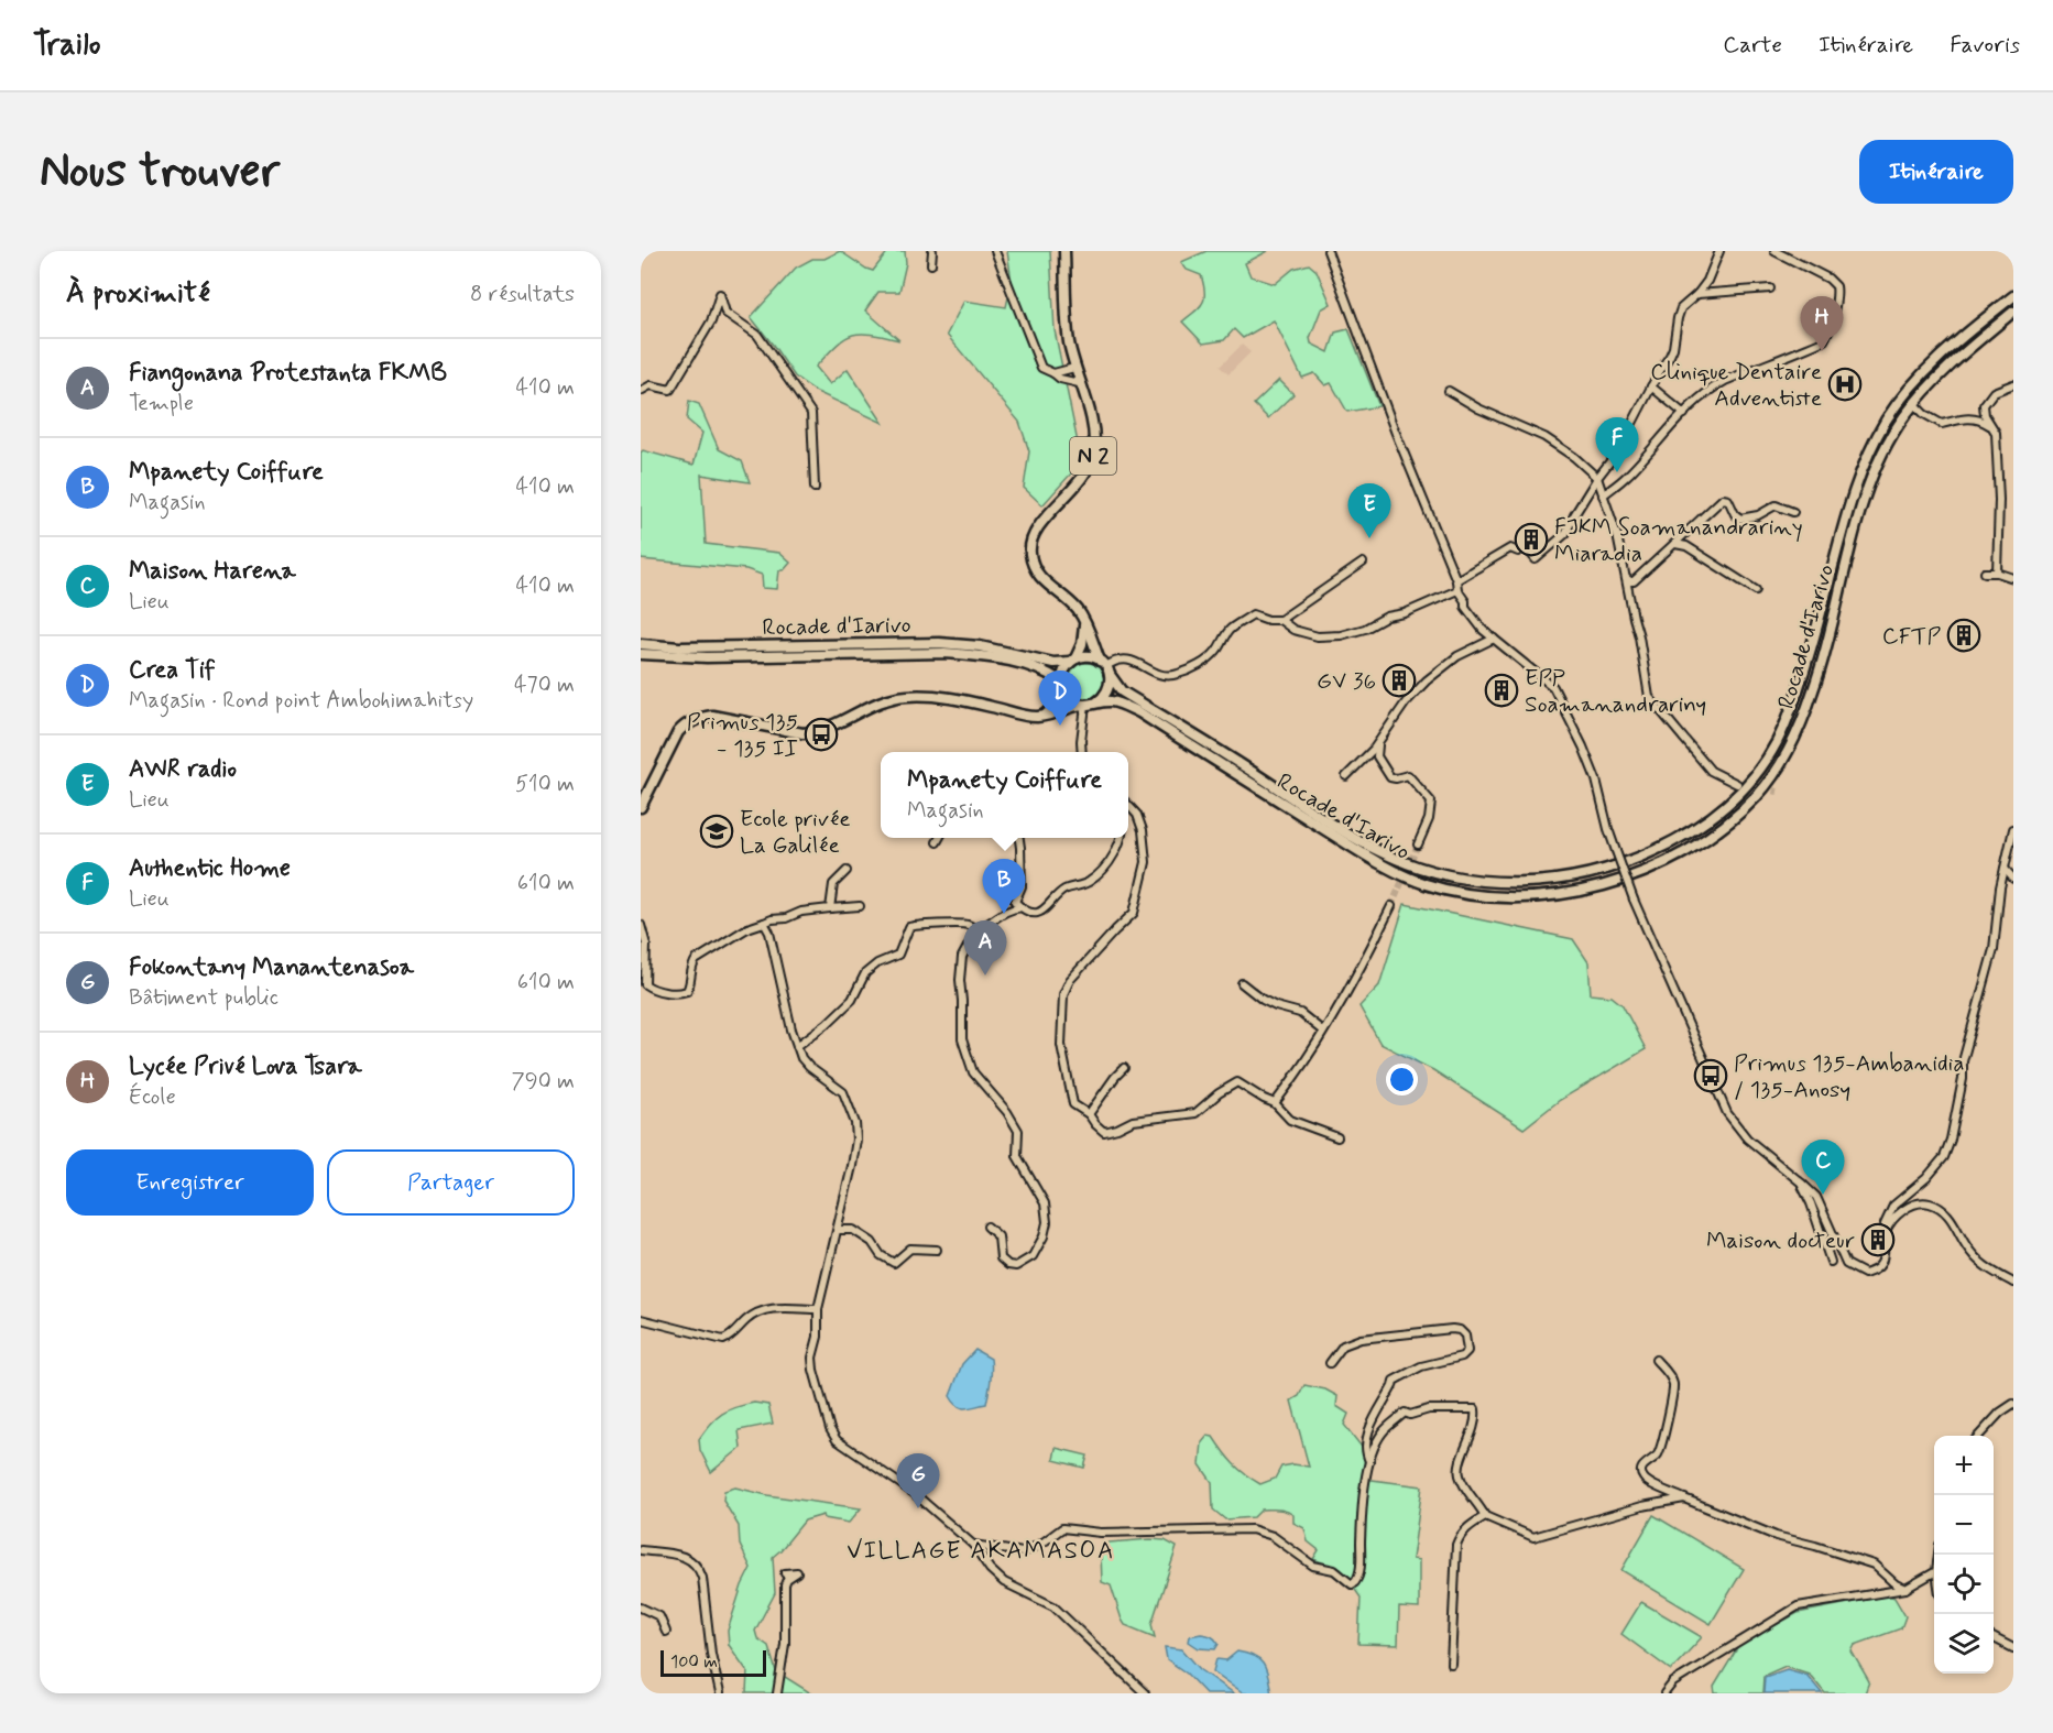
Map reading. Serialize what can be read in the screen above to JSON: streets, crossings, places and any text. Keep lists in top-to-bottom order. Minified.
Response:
{"streets":{"main road":["N 2","Rocade d'Iarivo"]},"crossings":[["N 2","Rocade d'Iarivo"]],"districts":["VILLAGE AKAMASOA"],"places":{"hospital":["Clinique Dentaire Adventiste"],"building":["FJKM Soamanandrariny Miaradia","CFTP","GV 36","EPP Soamanandrariny","Maison docteur"],"bus stop":["Primus 135 - 135 II","Primus 135-Ambanidia / 135-Anosy"],"school or university":["Ecole privée La Galilée"]},"scale_bar":"100 m","page":{"header":"Trailo","nav":["Carte","Itinéraire","Favoris"],"buttons":["Itinéraire",["Enregistrer","Partager"]],"title":"Nous trouver","heading":["À proximité","8 résultats"],"pins":["H","F","E","D","B","A","C","G"],"list":[{"mark":"A","name":"Fiangonana Protestanta FKMB","note":"Temple","value":"410 m"},{"mark":"B","name":"Mpanety Coiffure","note":"Magasin","value":"410 m"},{"mark":"C","name":"Maison Harena","note":"Lieu","value":"410 m"},{"mark":"D","name":"Crea Tif","note":"Magasin · Rond point Ambohimahitsy","value":"470 m"},{"mark":"E","name":"AWR radio","note":"Lieu","value":"510 m"},{"mark":"F","name":"Authentic Home","note":"Lieu","value":"610 m"},{"mark":"G","name":"Fokontany Manantenasoa","note":"Bâtiment public","value":"610 m"},{"mark":"H","name":"Lycée Privé Lova Tsara","note":"École","value":"790 m"}],"popup":["Mpanety Coiffure","Magasin"],"map_buttons":["+","−"],"scale":"100 m"}}
